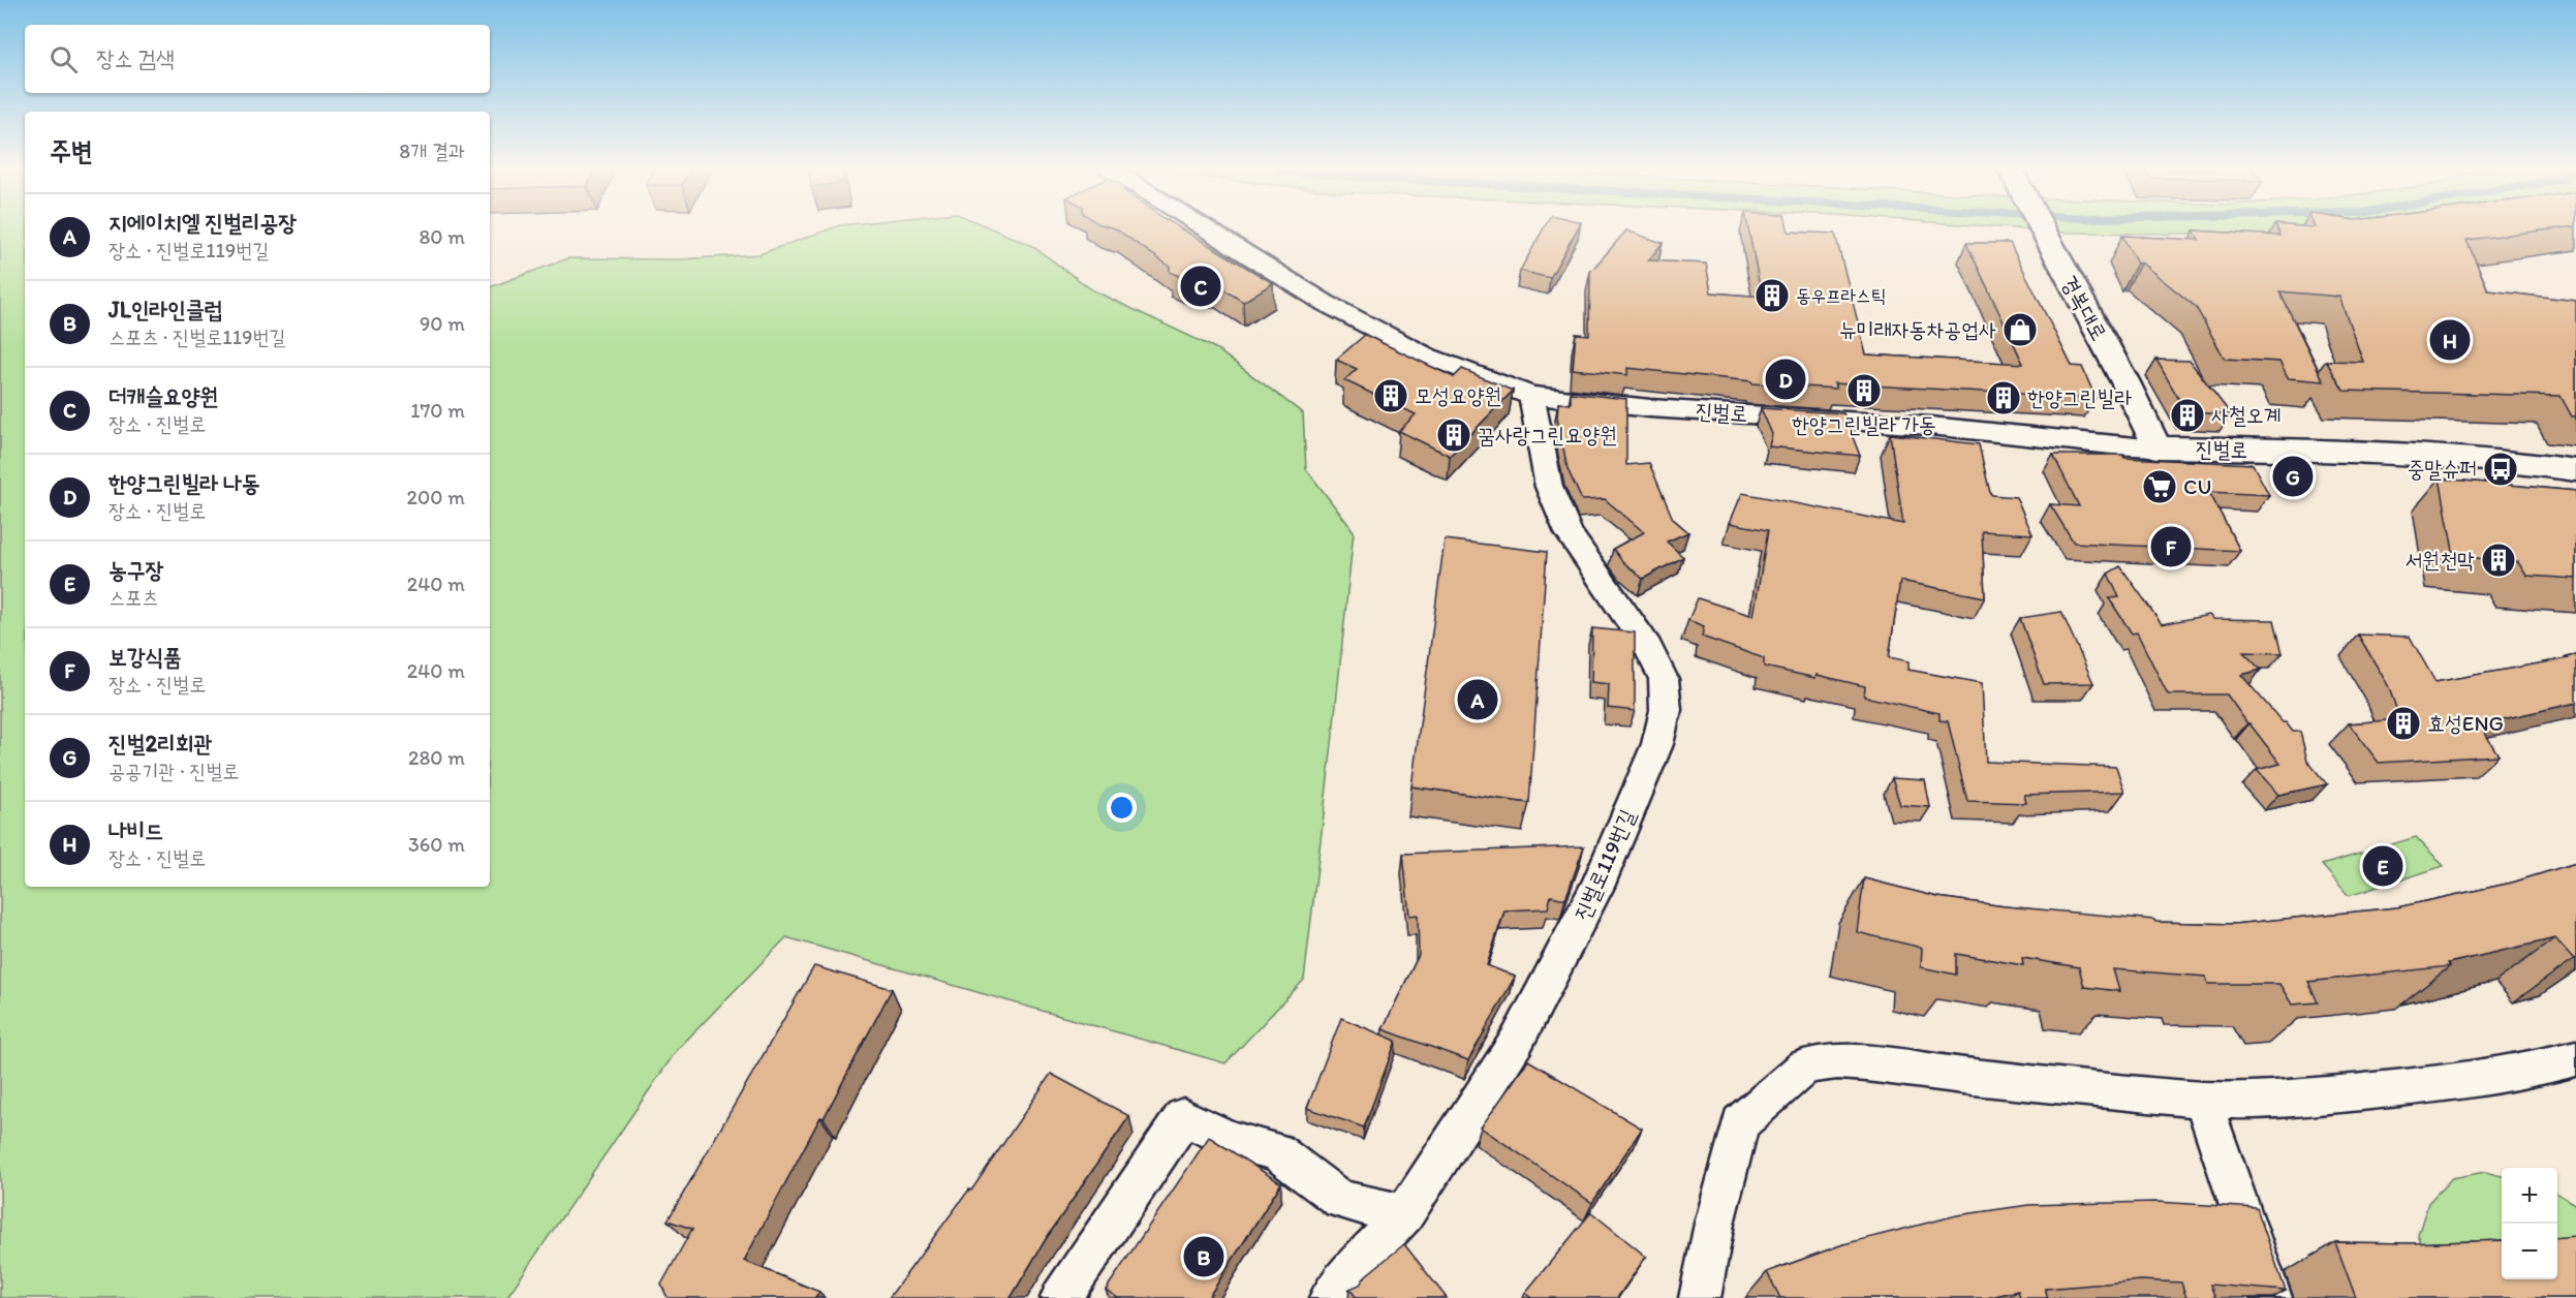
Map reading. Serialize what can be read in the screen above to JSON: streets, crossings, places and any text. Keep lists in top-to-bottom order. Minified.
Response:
{"streets":{"street":["경복대로","진벌로","진벌로119번길"]},"crossings":[["경복대로","진벌로"],["진벌로","진벌로119번길"]],"places":{"building":["동우프라스틱","한양그린빌라 가동","모성요양원","한양그린빌라","사철오계","꿈사랑그린요양원","서원천막","효성ENG"],"shop":["뉴미래자동차공업사"],"bus stop":["중말슈퍼"],"supermarket":["CU"]},"page":{"search":"장소 검색","heading":["주변","8개 결과"],"list":[{"mark":"A","name":"지에이치엘 진벌리공장","note":"장소 · 진벌로119번길","value":"80 m"},{"mark":"B","name":"JL인라인클럽","note":"스포츠 · 진벌로119번길","value":"90 m"},{"mark":"C","name":"더캐슬요양원","note":"장소 · 진벌로","value":"170 m"},{"mark":"D","name":"한양그린빌라 나동","note":"장소 · 진벌로","value":"200 m"},{"mark":"E","name":"농구장","note":"스포츠","value":"240 m"},{"mark":"F","name":"보강식품","note":"장소 · 진벌로","value":"240 m"},{"mark":"G","name":"진벌2리회관","note":"공공기관 · 진벌로","value":"280 m"},{"mark":"H","name":"나비드","note":"장소 · 진벌로","value":"360 m"}],"pins":["C","H","D","G","F","A","E","B"],"map_buttons":["+","−"]}}
